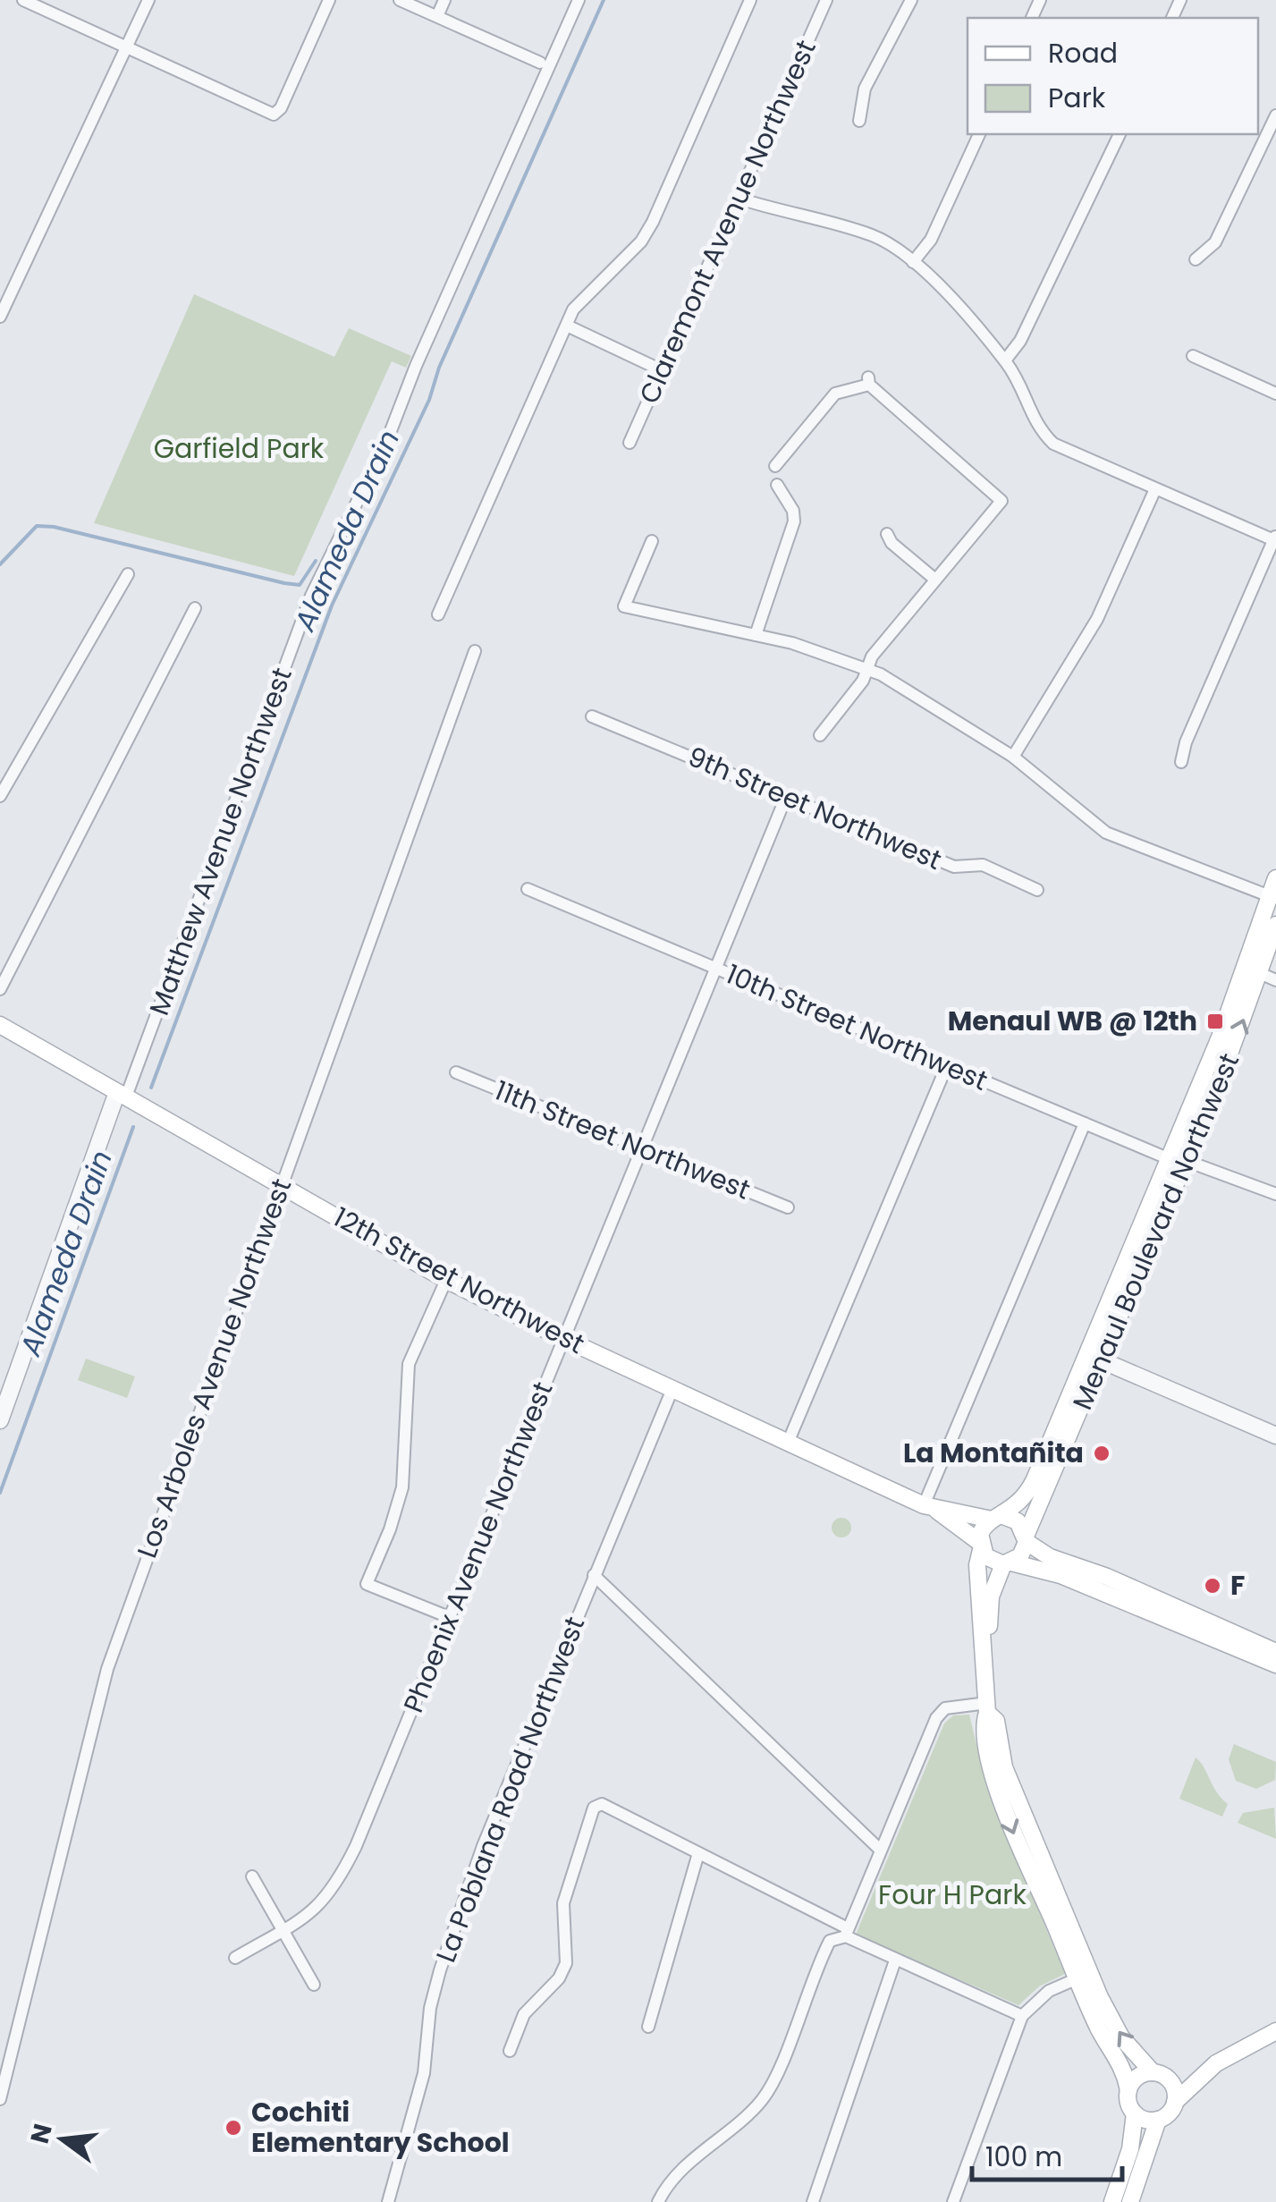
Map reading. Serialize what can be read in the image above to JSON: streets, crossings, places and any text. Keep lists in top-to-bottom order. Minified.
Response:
{"streets":{"main road":["Menaul Boulevard Northwest","12th Street Northwest"],"street":["Claremont Avenue Northwest","9th Street Northwest","Matthew Avenue Northwest","10th Street Northwest","11th Street Northwest","Los Arboles Avenue Northwest","Phoenix Avenue Northwest","La Poblana Road Northwest"]},"crossings":[["9th Street Northwest","Phoenix Avenue Northwest"],["Matthew Avenue Northwest","12th Street Northwest"],["10th Street Northwest","Menaul Boulevard Northwest"],["10th Street Northwest","Phoenix Avenue Northwest"],["11th Street Northwest","Phoenix Avenue Northwest"],["Menaul Boulevard Northwest","12th Street Northwest"],["12th Street Northwest","Los Arboles Avenue Northwest"],["12th Street Northwest","Phoenix Avenue Northwest"],["12th Street Northwest","La Poblana Road Northwest"]],"water":["Alameda Drain"],"parks":["Garfield Park","Four H Park"],"places":{"transit":["Menaul WB @ 12th"],"other":["La Montañita","F","Cochiti Elementary School"]},"legend":["Road","Park"],"scale_bar":"100 m","north":"left"}
